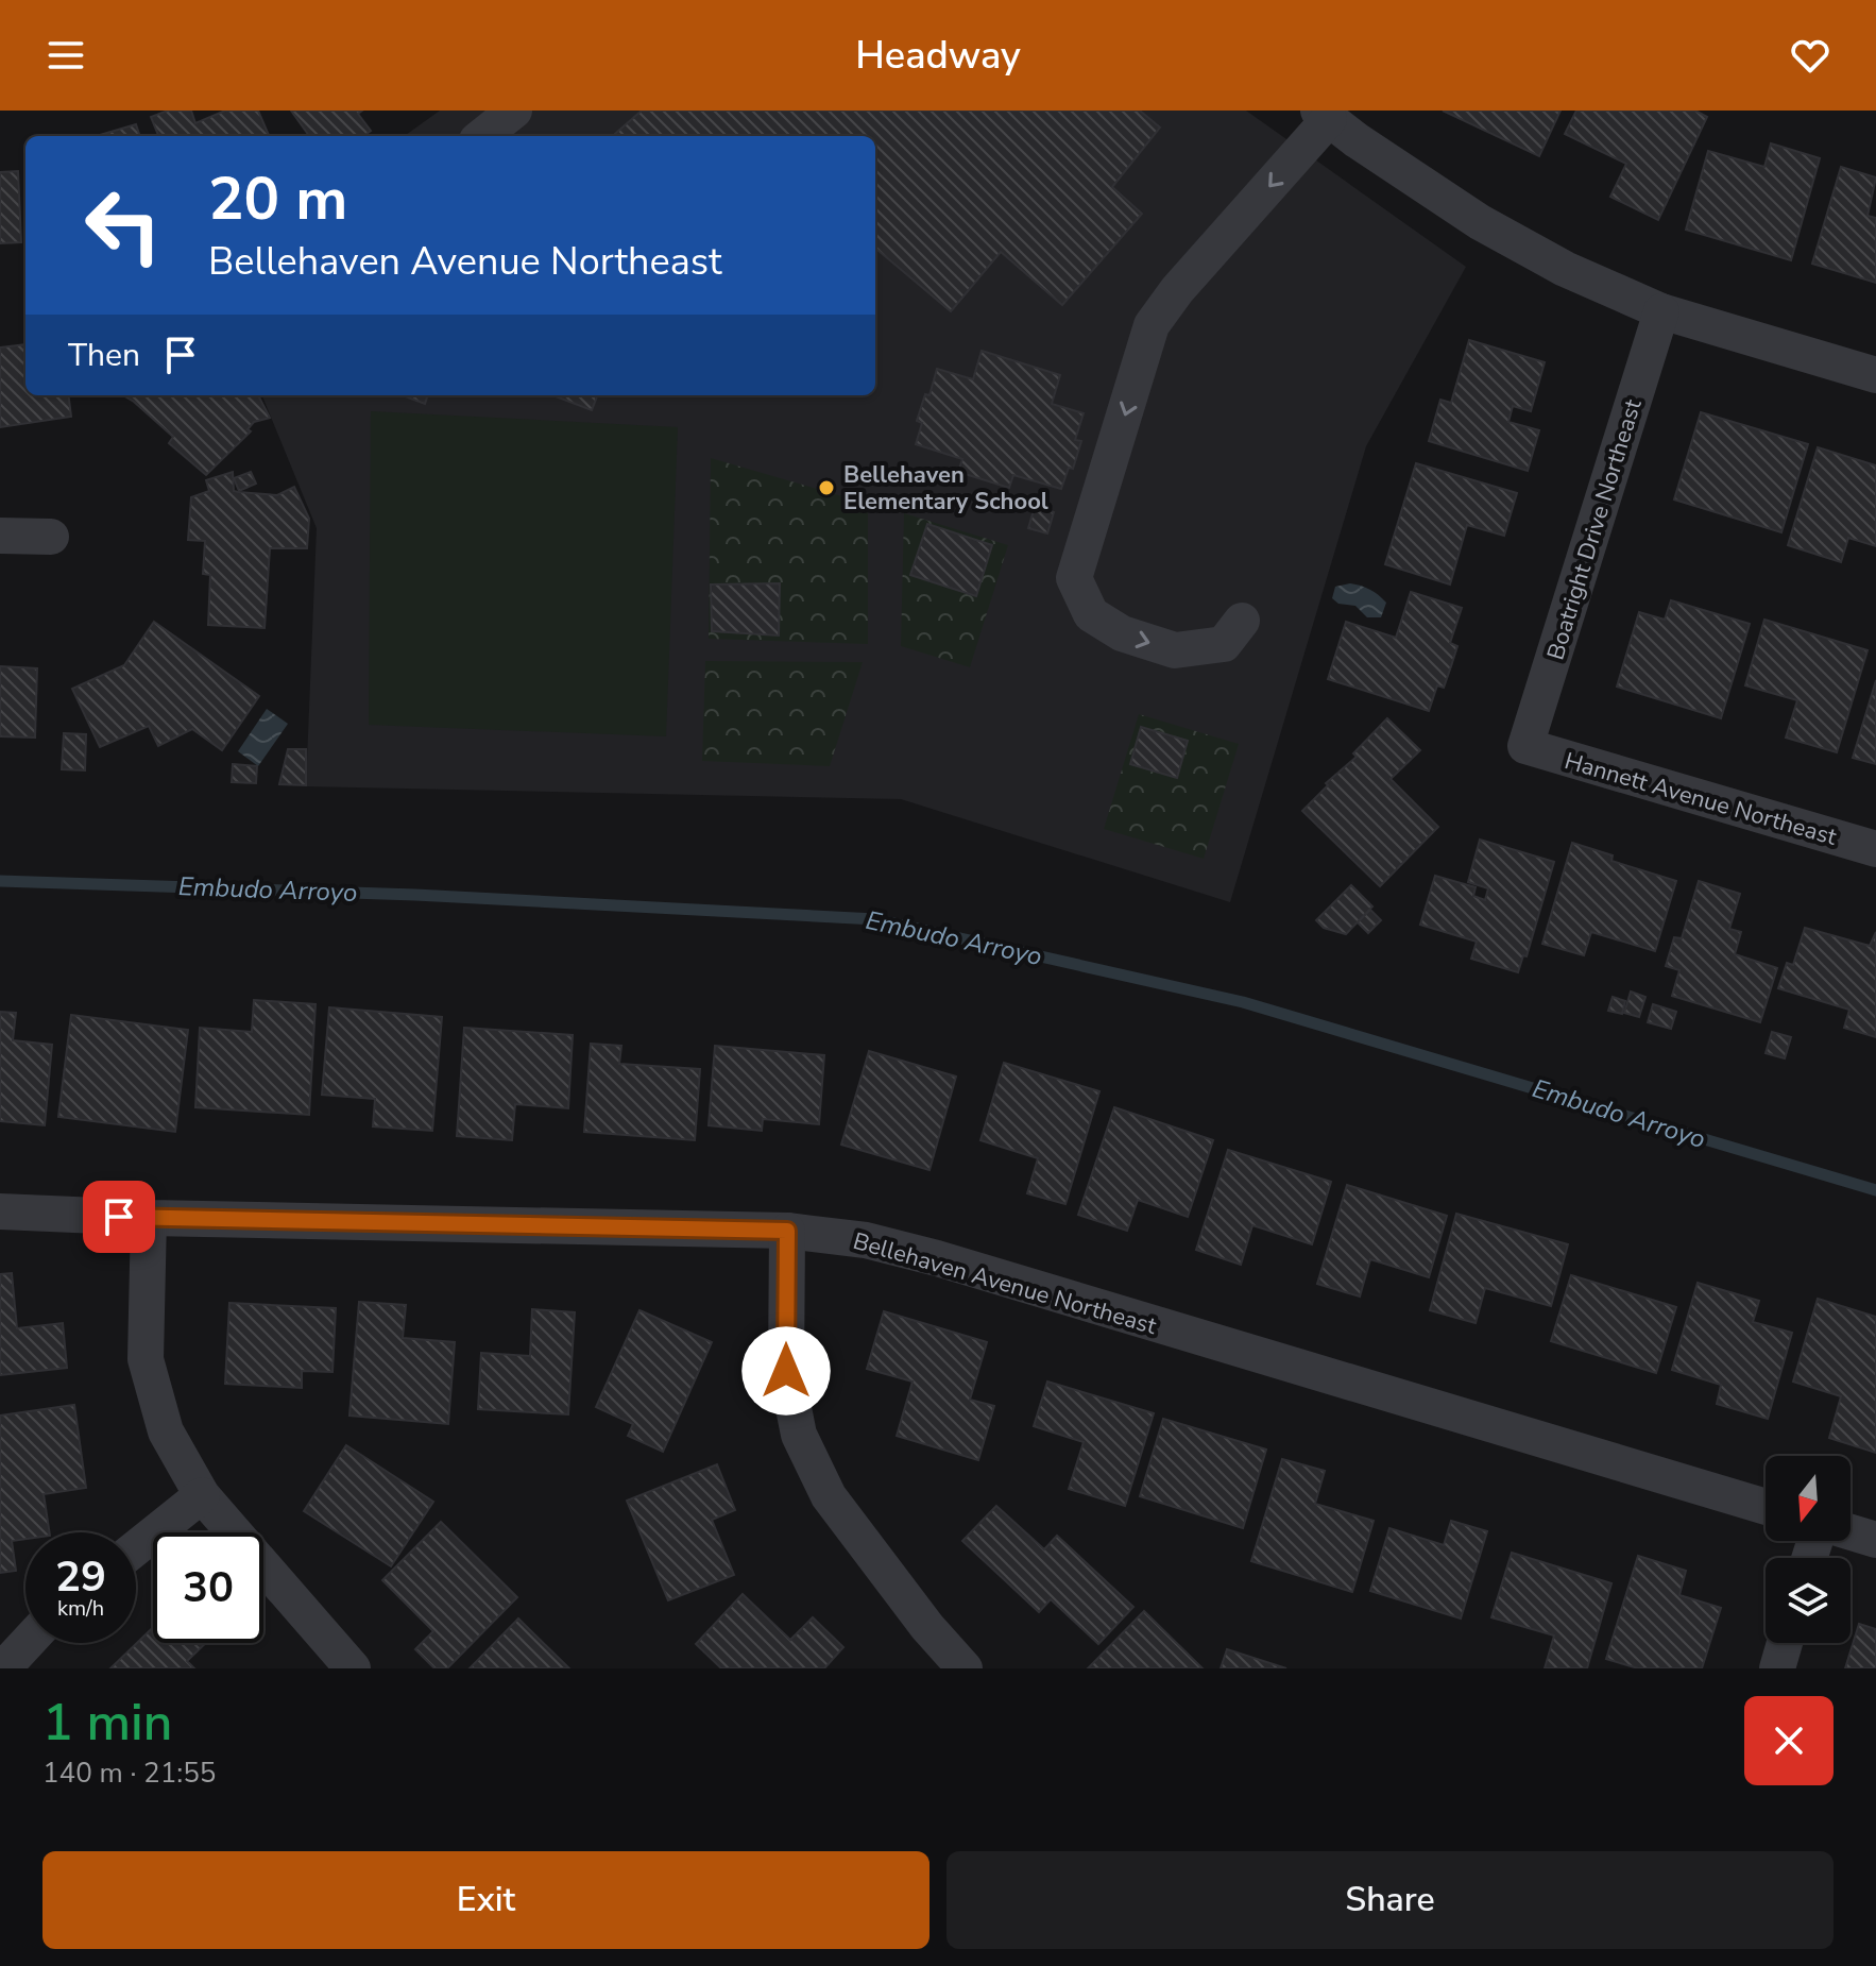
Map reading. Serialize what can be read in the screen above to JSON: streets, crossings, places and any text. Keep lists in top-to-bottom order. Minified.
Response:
{"streets":{"street":["Boatright Drive Northeast","Hannett Avenue Northeast","Bellehaven Avenue Northeast"]},"crossings":[["Boatright Drive Northeast","Hannett Avenue Northeast"]],"water":["Embudo Arroyo"],"places":["Bellehaven Elementary School"],"north":"bottom","page":{"header":"Headway","turn":["20 m","Bellehaven Avenue Northeast"],"then":"Then","speed":"29 km/h","limit":"30","heading":["1 min","140 m · 21:55"],"buttons":["Exit","Share"]}}
